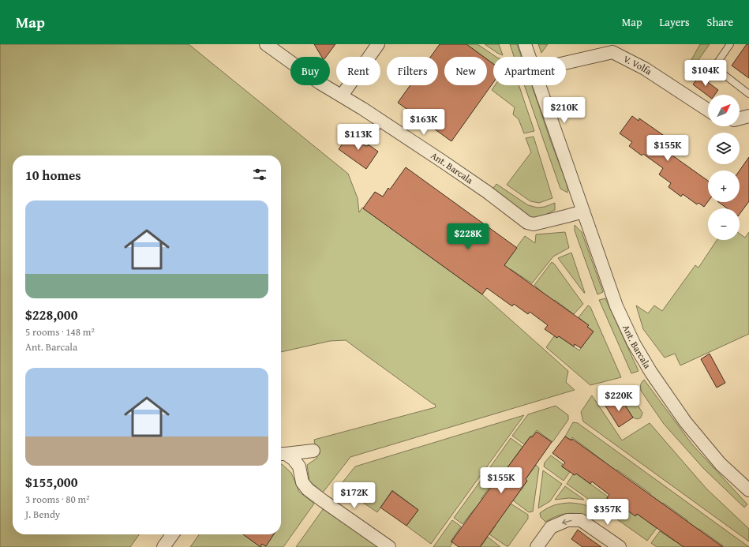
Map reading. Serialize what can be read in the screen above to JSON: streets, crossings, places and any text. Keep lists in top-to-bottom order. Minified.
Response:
{"streets":{"street":["V. Volfa","Ant. Barcala"]},"north":"top right","page":{"header":"Map","nav":["Map","Layers","Share"],"chip":["Buy","Rent","Filters","New","Apartment"],"price":["$104K","$210K","$163K","$113K","$155K","$228K","$220K","$155K","$172K","$357K"],"map_buttons":["+","−"],"heading":"10 homes","list":[{"name":"$228,000","note":"5 rooms · 148 m² · Ant. Barcala"},{"name":"$155,000","note":"3 rooms · 80 m² · J. Bendy"}]}}
